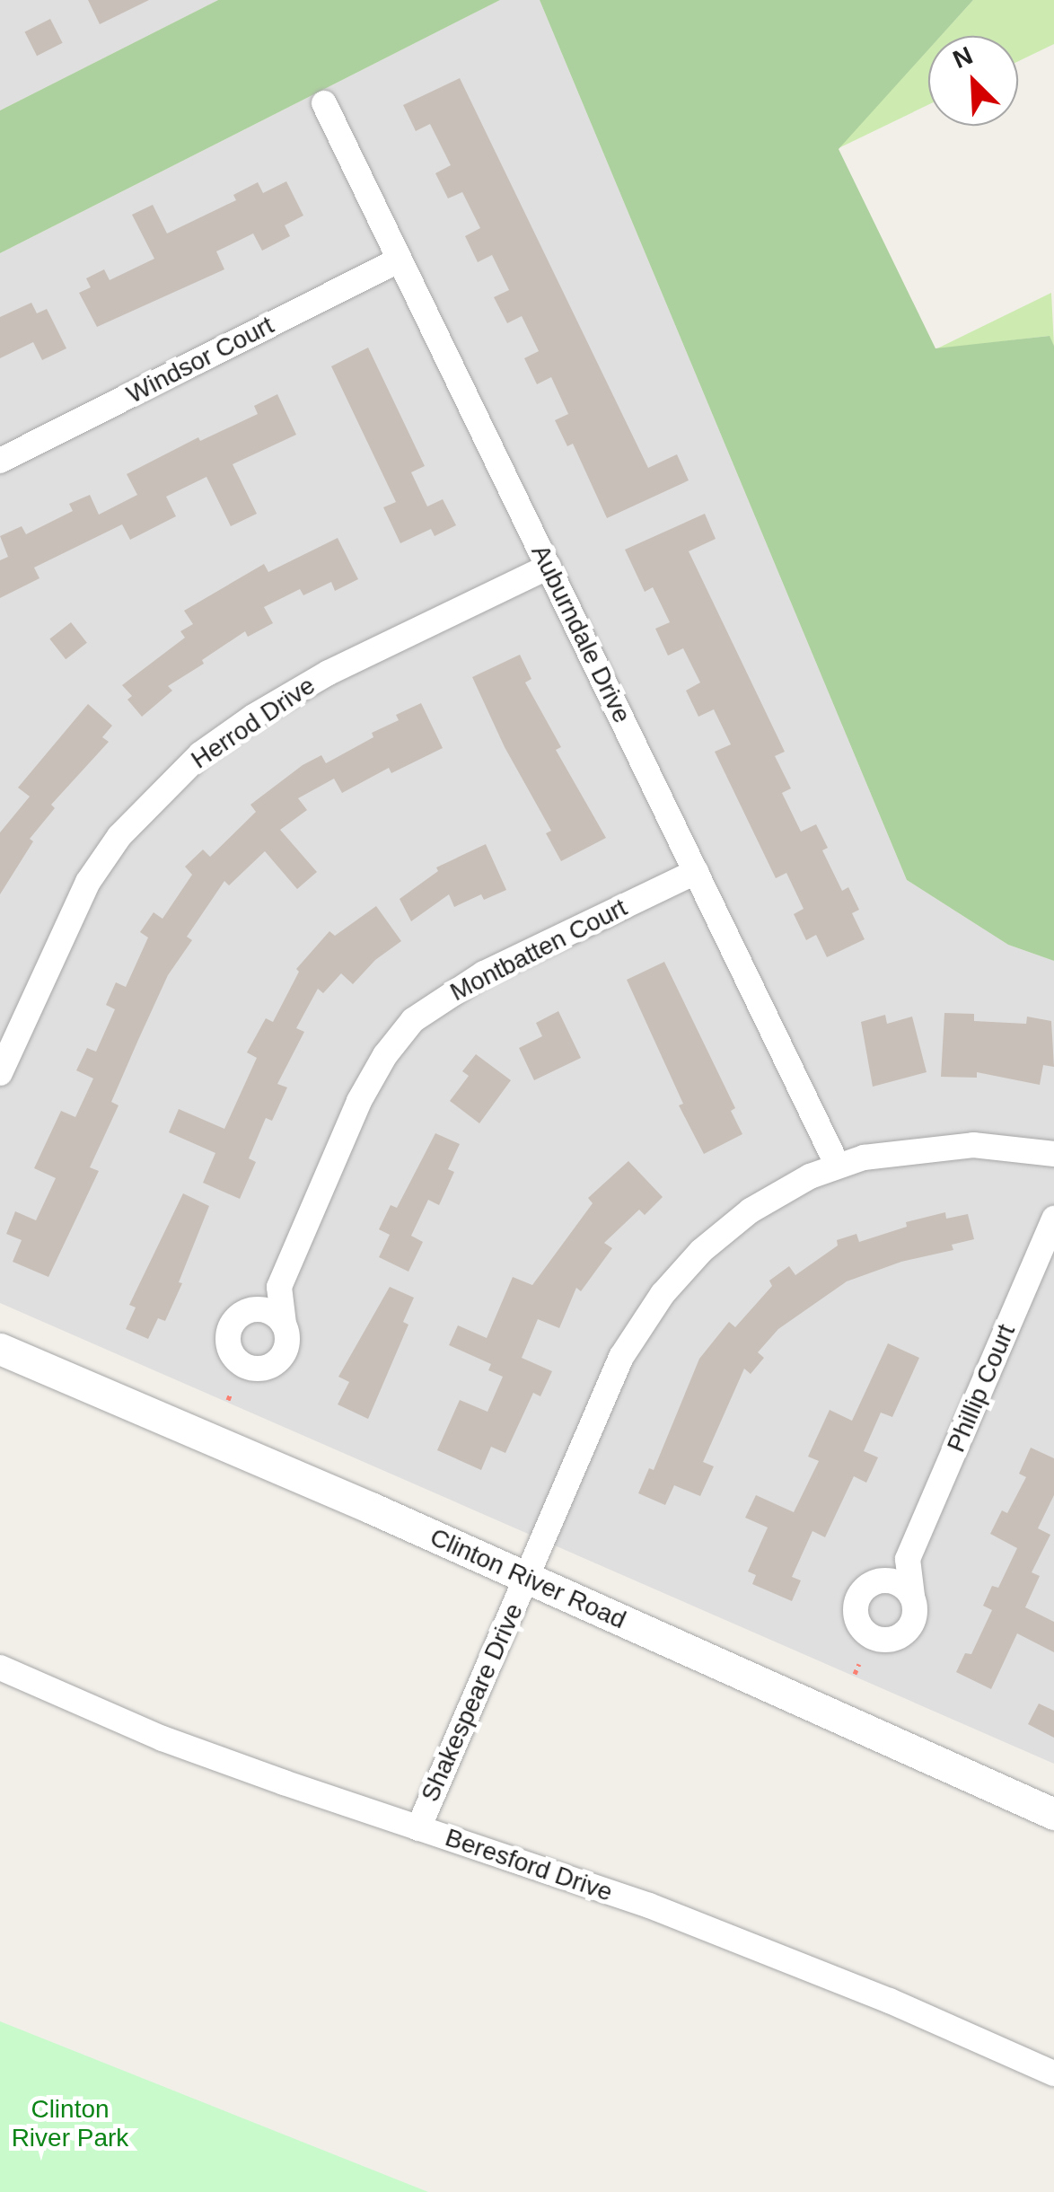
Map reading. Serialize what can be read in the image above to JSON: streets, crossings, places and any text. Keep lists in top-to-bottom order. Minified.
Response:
{"streets":{"street":["Windsor Court","Auburndale Drive","Herrod Drive","Montbatten Court","Phillip Court","Clinton River Road","Shakespeare Drive","Beresford Drive"]},"crossings":[["Windsor Court","Auburndale Drive"],["Auburndale Drive","Herrod Drive"],["Auburndale Drive","Montbatten Court"],["Auburndale Drive","Shakespeare Drive"],["Clinton River Road","Shakespeare Drive"],["Shakespeare Drive","Beresford Drive"]],"parks":["Clinton River Park"],"north":"top left"}
